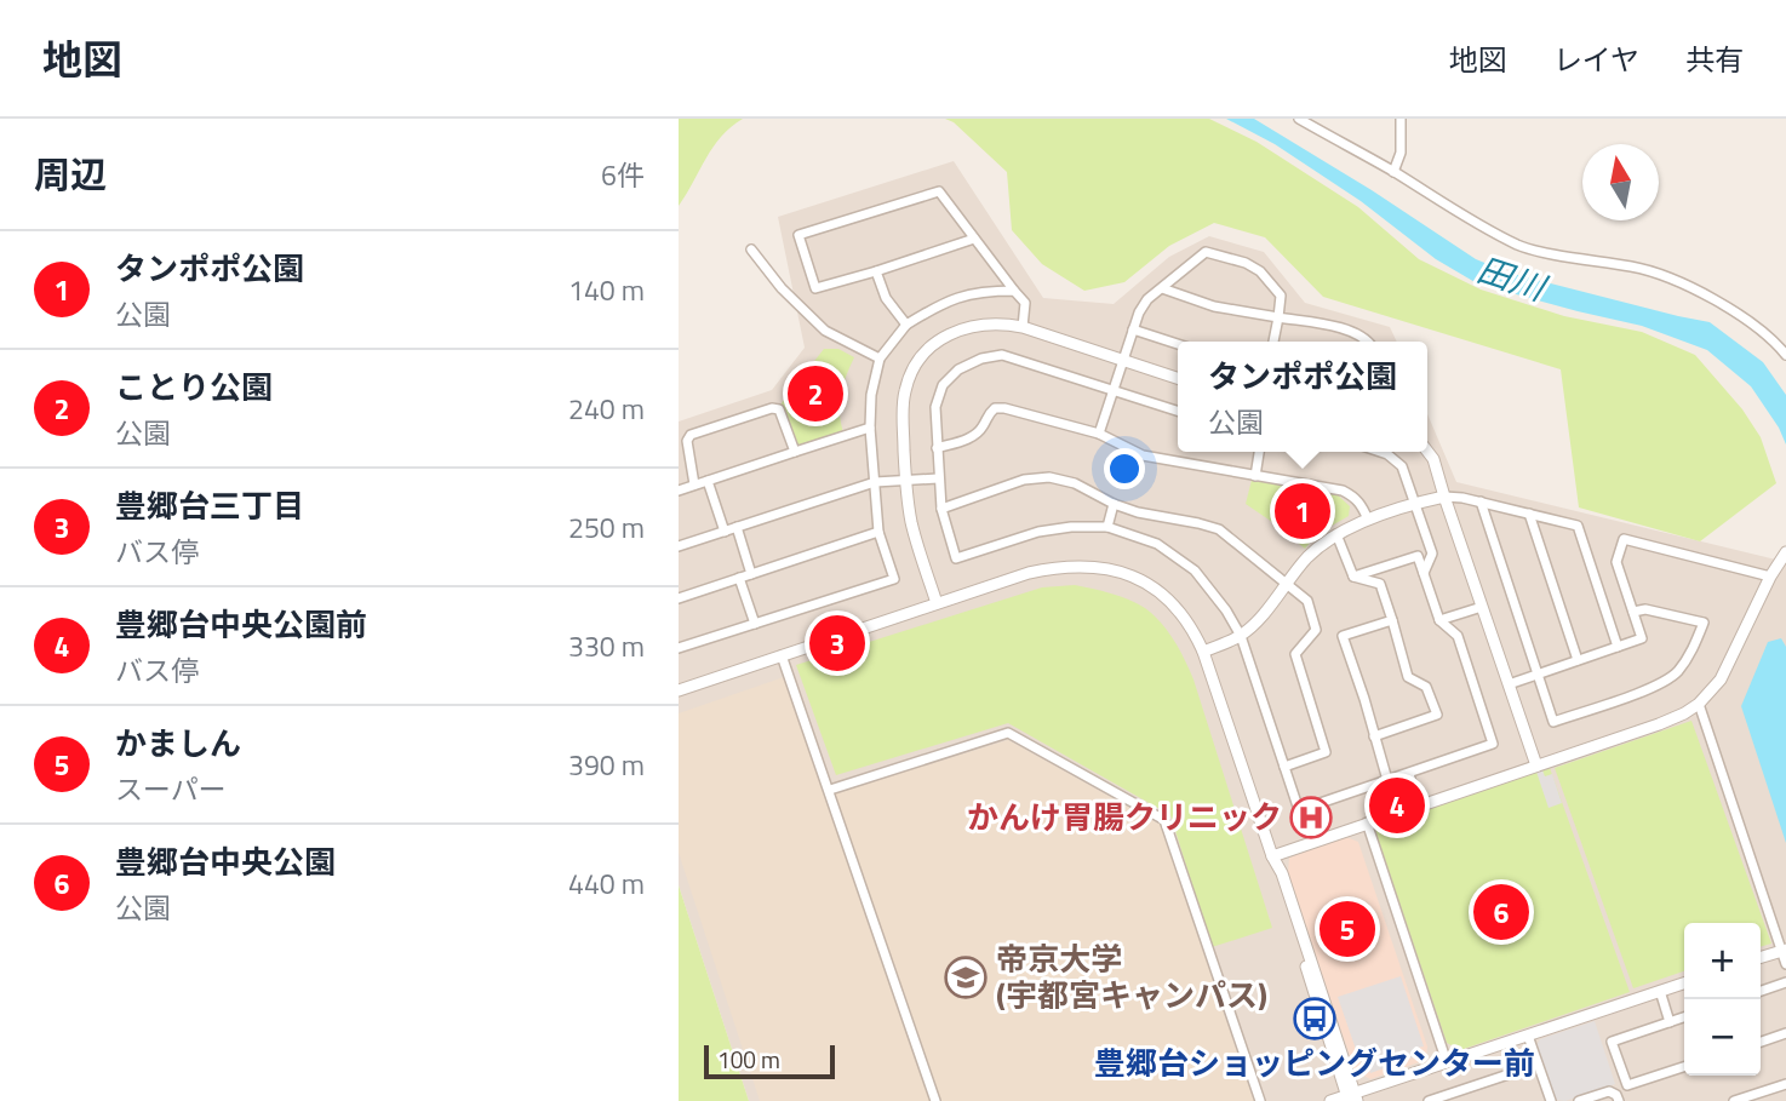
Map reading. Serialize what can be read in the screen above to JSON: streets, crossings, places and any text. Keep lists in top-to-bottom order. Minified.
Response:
{"water":["田川"],"places":{"hospital":["かんけ胃腸クリニック"],"school or university":["帝京大学 (宇都宮キャンパス)"],"bus stop":["豊郷台ショッピングセンター前"]},"scale_bar":"100 m","north":"top","page":{"header":"地図","nav":["地図","レイヤ","共有"],"heading":["周辺","6件"],"list":[{"mark":"1","name":"タンポポ公園","note":"公園","value":"140 m"},{"mark":"2","name":"ことり公園","note":"公園","value":"240 m"},{"mark":"3","name":"豊郷台三丁目","note":"バス停","value":"250 m"},{"mark":"4","name":"豊郷台中央公園前","note":"バス停","value":"330 m"},{"mark":"5","name":"かましん","note":"スーパー","value":"390 m"},{"mark":"6","name":"豊郷台中央公園","note":"公園","value":"440 m"}],"popup":["タンポポ公園","公園"],"pins":["2","1","3","4","6","5"],"map_buttons":["+","−"],"scale":"100 m"}}
